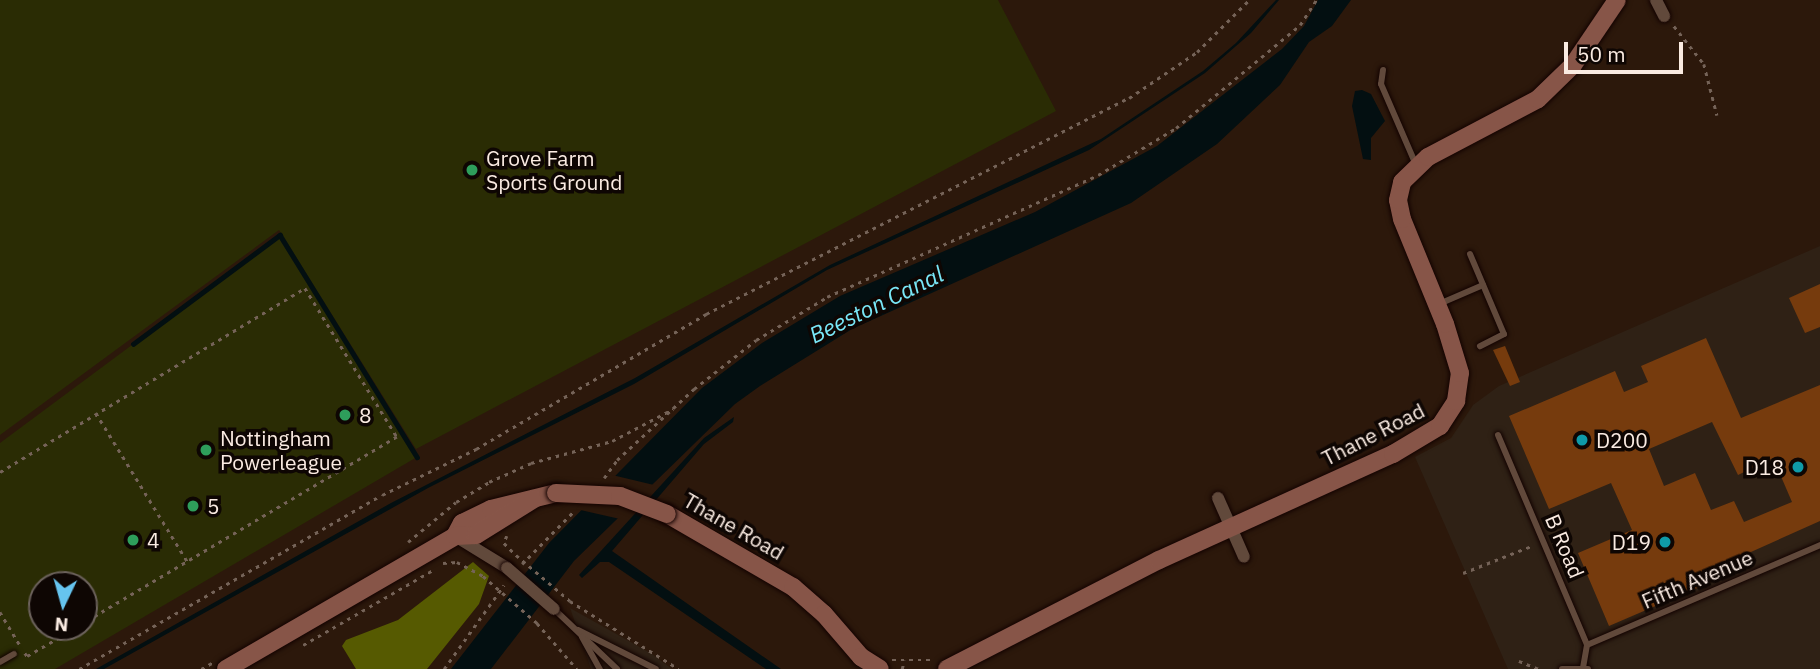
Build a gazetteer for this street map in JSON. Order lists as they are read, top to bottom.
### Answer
{
  "streets": {
    "street": ["Thane Road"],
    "lane": ["B Road", "Fifth Avenue"]
  },
  "crossings": [
    ["B Road", "Fifth Avenue"]
  ],
  "water": ["Beeston Canal"],
  "places": [
    "Grove Farm Sports Ground",
    "8",
    "D200",
    "Nottingham Powerleague",
    "D18",
    "5",
    "4",
    "D19"
  ],
  "scale_bar": "50 m",
  "north": "bottom"
}
